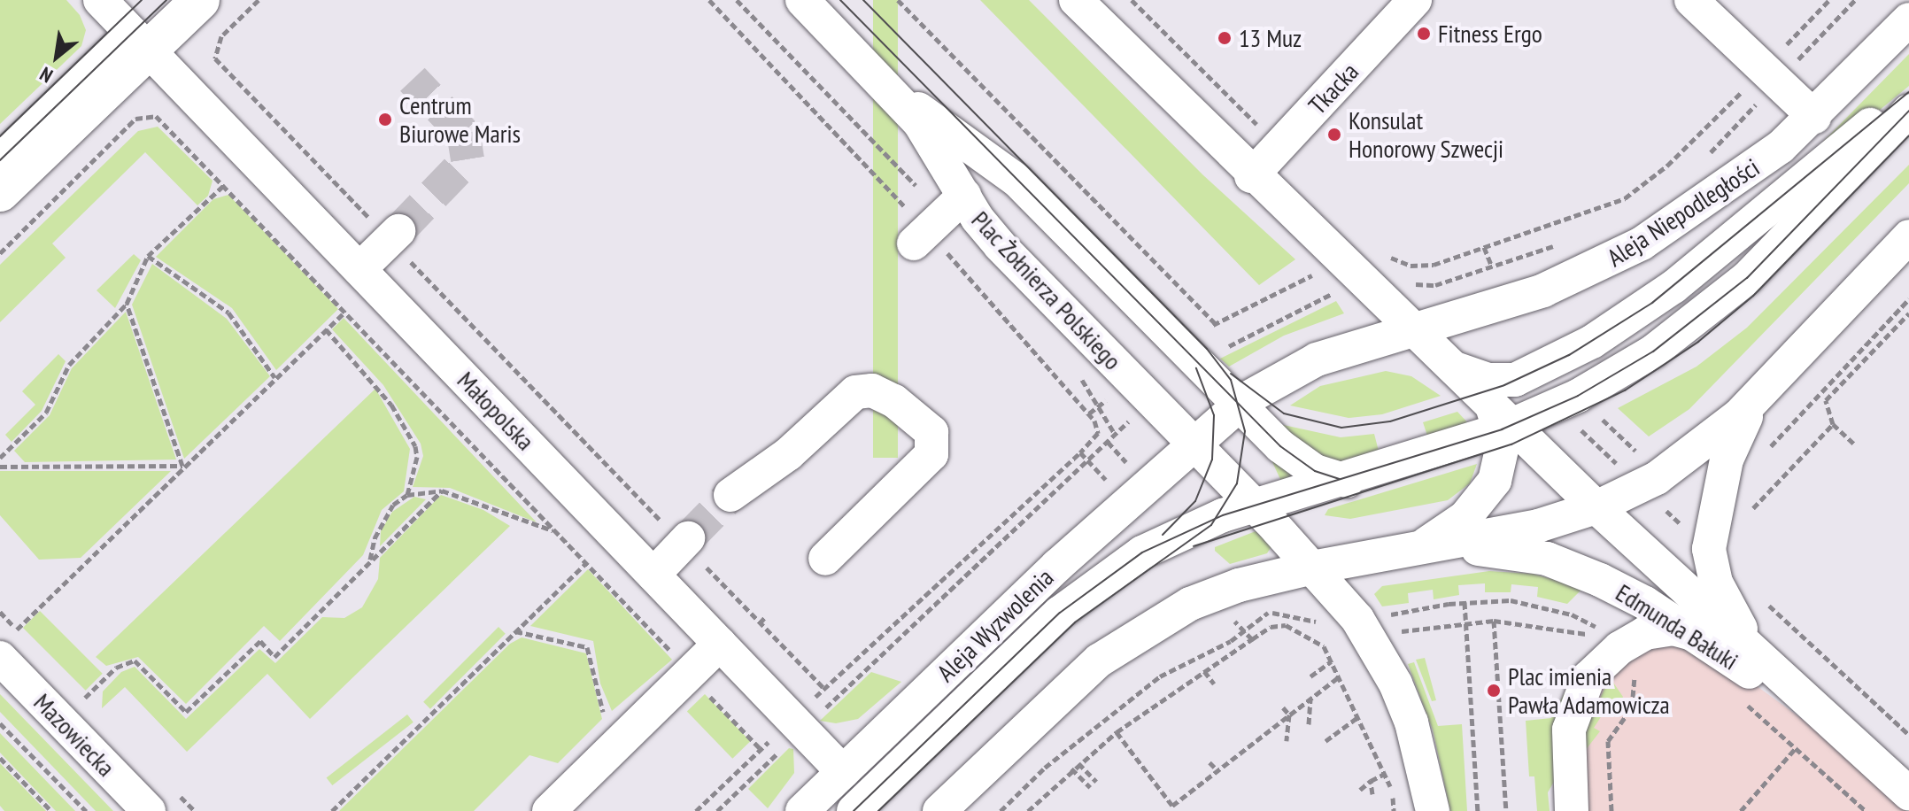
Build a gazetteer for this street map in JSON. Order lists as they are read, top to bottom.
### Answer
{
  "streets": {
    "street": [
      "Tkacka",
      "Aleja Niepodległości",
      "Plac Żołnierza Polskiego",
      "Małopolska",
      "Aleja Wyzwolenia",
      "Edmunda Bałuki",
      "Mazowiecka"
    ]
  },
  "crossings": [
    ["Plac Żołnierza Polskiego", "Aleja Wyzwolenia"],
    ["Małopolska", "Aleja Wyzwolenia"]
  ],
  "places": [
    "Fitness Ergo",
    "13 Muz",
    "Centrum Biurowe Maris",
    "Konsulat Honorowy Szwecji",
    "Plac imienia Pawła Adamowicza"
  ],
  "north": "bottom left"
}
